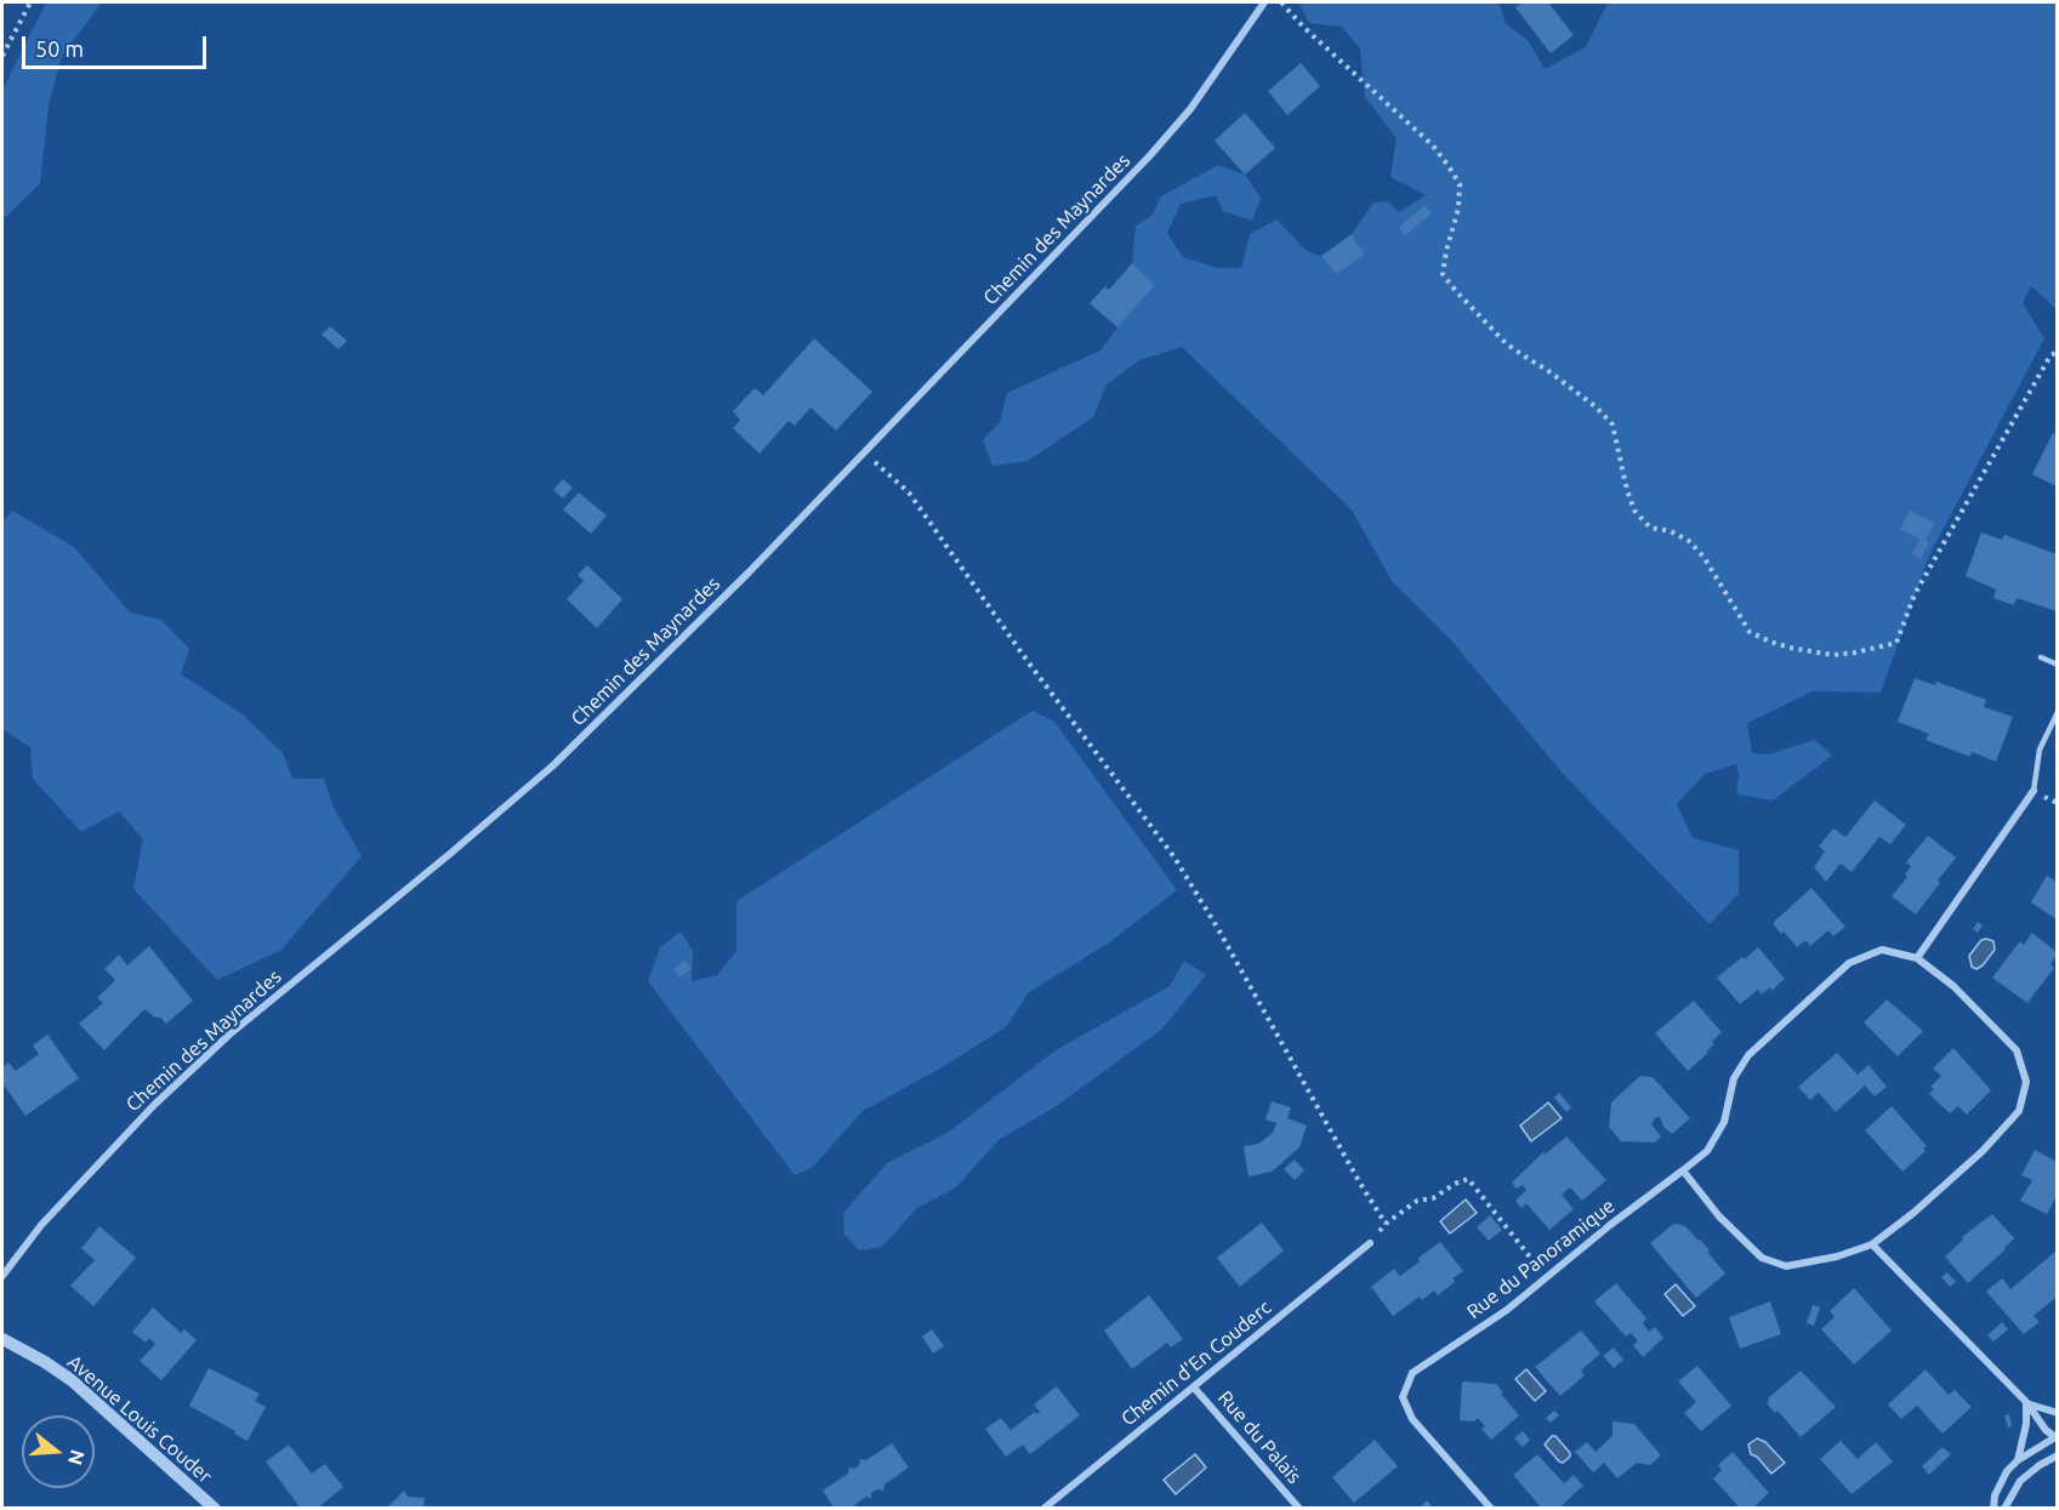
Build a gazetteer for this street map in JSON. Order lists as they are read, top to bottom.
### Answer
{
  "streets": {
    "street": [
      "Chemin des Maynardes",
      "Rue du Panoramique",
      "Chemin d'En Couderc",
      "Avenue Louis Couder",
      "Rue du Palaïs"
    ]
  },
  "crossings": [
    ["Chemin d'En Couderc", "Rue du Palaïs"]
  ],
  "scale_bar": "50 m",
  "north": "right"
}
